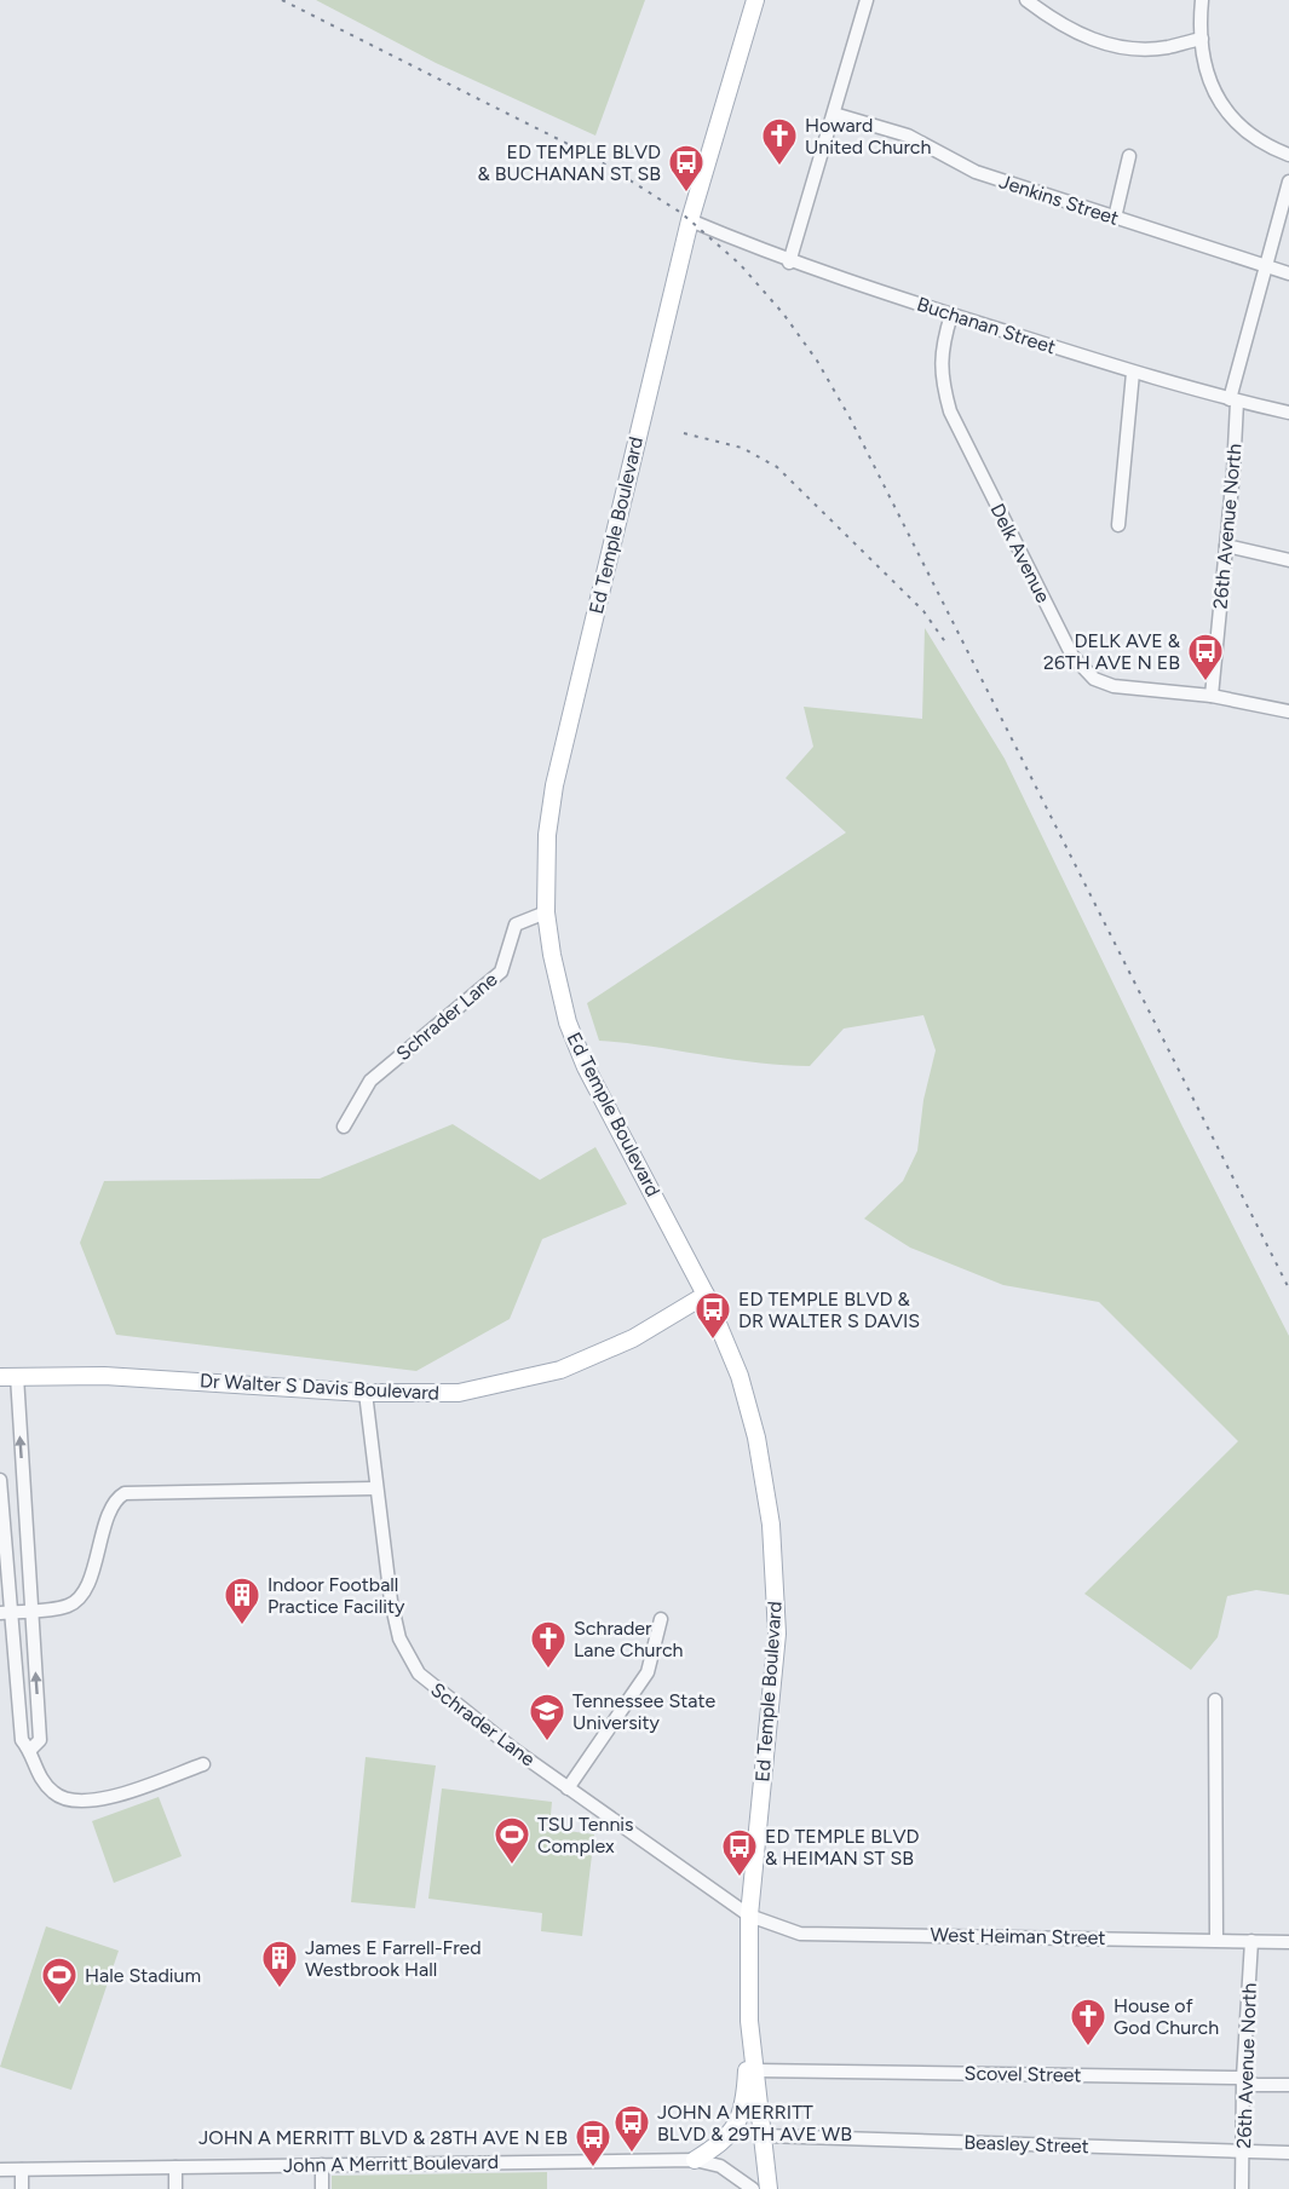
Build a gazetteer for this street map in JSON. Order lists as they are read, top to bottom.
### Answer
{
  "streets": {
    "main road": ["Ed Temple Boulevard", "Dr Walter S Davis Boulevard"],
    "street": [
      "Jenkins Street",
      "Buchanan Street",
      "26th Avenue North",
      "Delk Avenue",
      "Schrader Lane",
      "West Heiman Street",
      "Scovel Street",
      "Beasley Street",
      "John A Merritt Boulevard"
    ]
  },
  "crossings": [
    ["Jenkins Street", "26th Avenue North"],
    ["Buchanan Street", "Ed Temple Boulevard"],
    ["Buchanan Street", "26th Avenue North"],
    ["Buchanan Street", "Delk Avenue"],
    ["Ed Temple Boulevard", "Schrader Lane"],
    ["Ed Temple Boulevard", "Dr Walter S Davis Boulevard"],
    ["Ed Temple Boulevard", "West Heiman Street"],
    ["Ed Temple Boulevard", "Scovel Street"],
    ["Ed Temple Boulevard", "Beasley Street"],
    ["26th Avenue North", "Delk Avenue"],
    ["26th Avenue North", "West Heiman Street"],
    ["26th Avenue North", "Scovel Street"],
    ["26th Avenue North", "Beasley Street"],
    ["Schrader Lane", "Dr Walter S Davis Boulevard"],
    ["Schrader Lane", "West Heiman Street"]
  ],
  "places": {
    "church": ["Howard United Church", "Schrader Lane Church", "House of God Church"],
    "bus stop": [
      "ED TEMPLE BLVD & BUCHANAN ST SB",
      "DELK AVE & 26TH AVE N EB",
      "ED TEMPLE BLVD & DR WALTER S DAVIS",
      "ED TEMPLE BLVD & HEIMAN ST SB",
      "JOHN A MERRITT BLVD & 29TH AVE WB",
      "JOHN A MERRITT BLVD & 28TH AVE N EB"
    ],
    "building": ["Indoor Football Practice Facility", "James E Farrell-Fred Westbrook Hall"],
    "school or university": ["Tennessee State University"],
    "sports": ["TSU Tennis Complex", "Hale Stadium"]
  }
}
